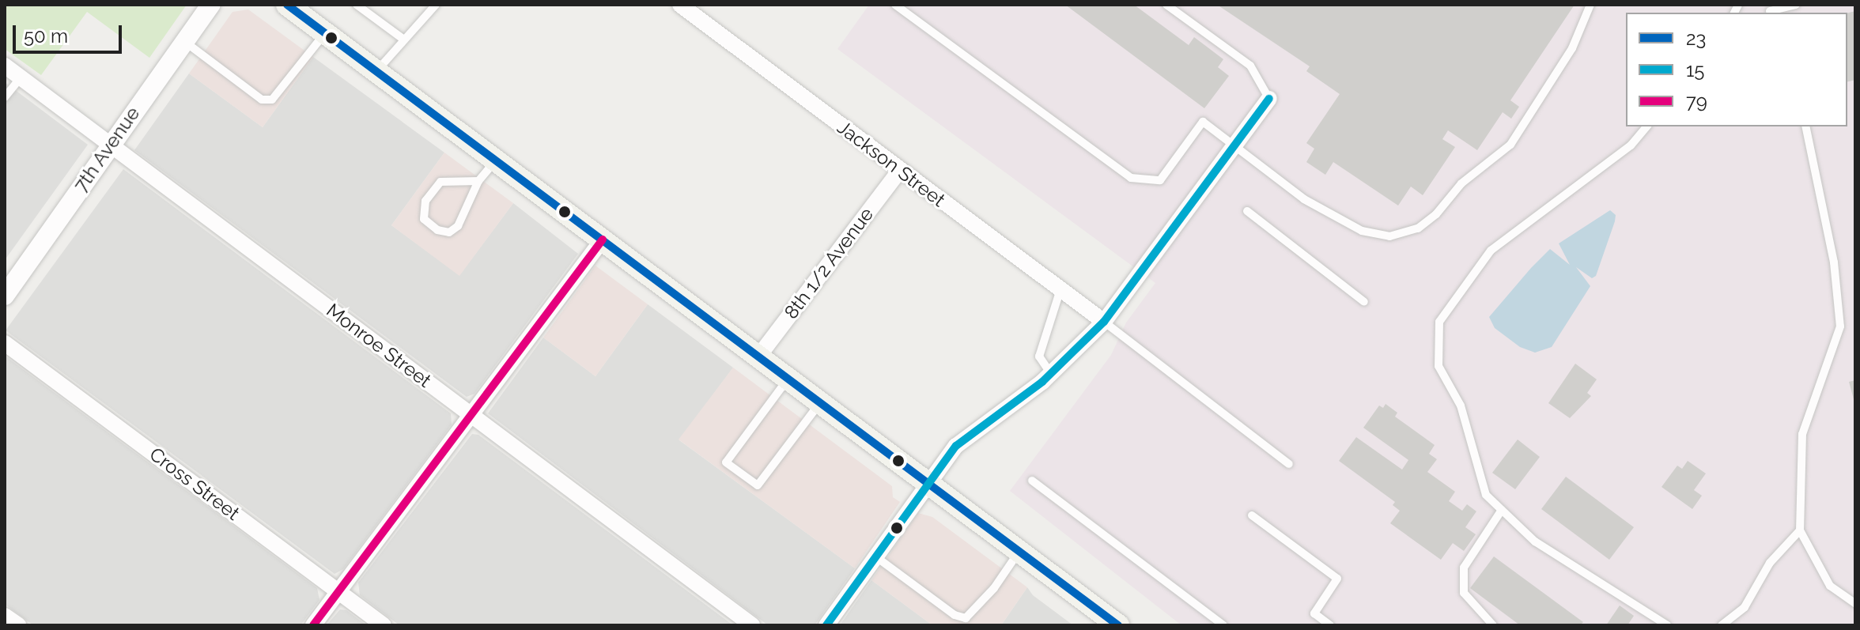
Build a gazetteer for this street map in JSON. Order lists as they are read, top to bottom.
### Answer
{
  "streets": {
    "street": [
      "7th Avenue",
      "Jackson Street",
      "8th 1/2 Avenue",
      "Monroe Street",
      "Cross Street"
    ]
  },
  "crossings": [
    ["7th Avenue", "Monroe Street"],
    ["Jackson Street", "8th 1/2 Avenue"]
  ],
  "lines": ["transit line 23", "transit line 15", "transit line 79"],
  "legend": ["23", "15", "79"],
  "scale_bar": "50 m"
}
